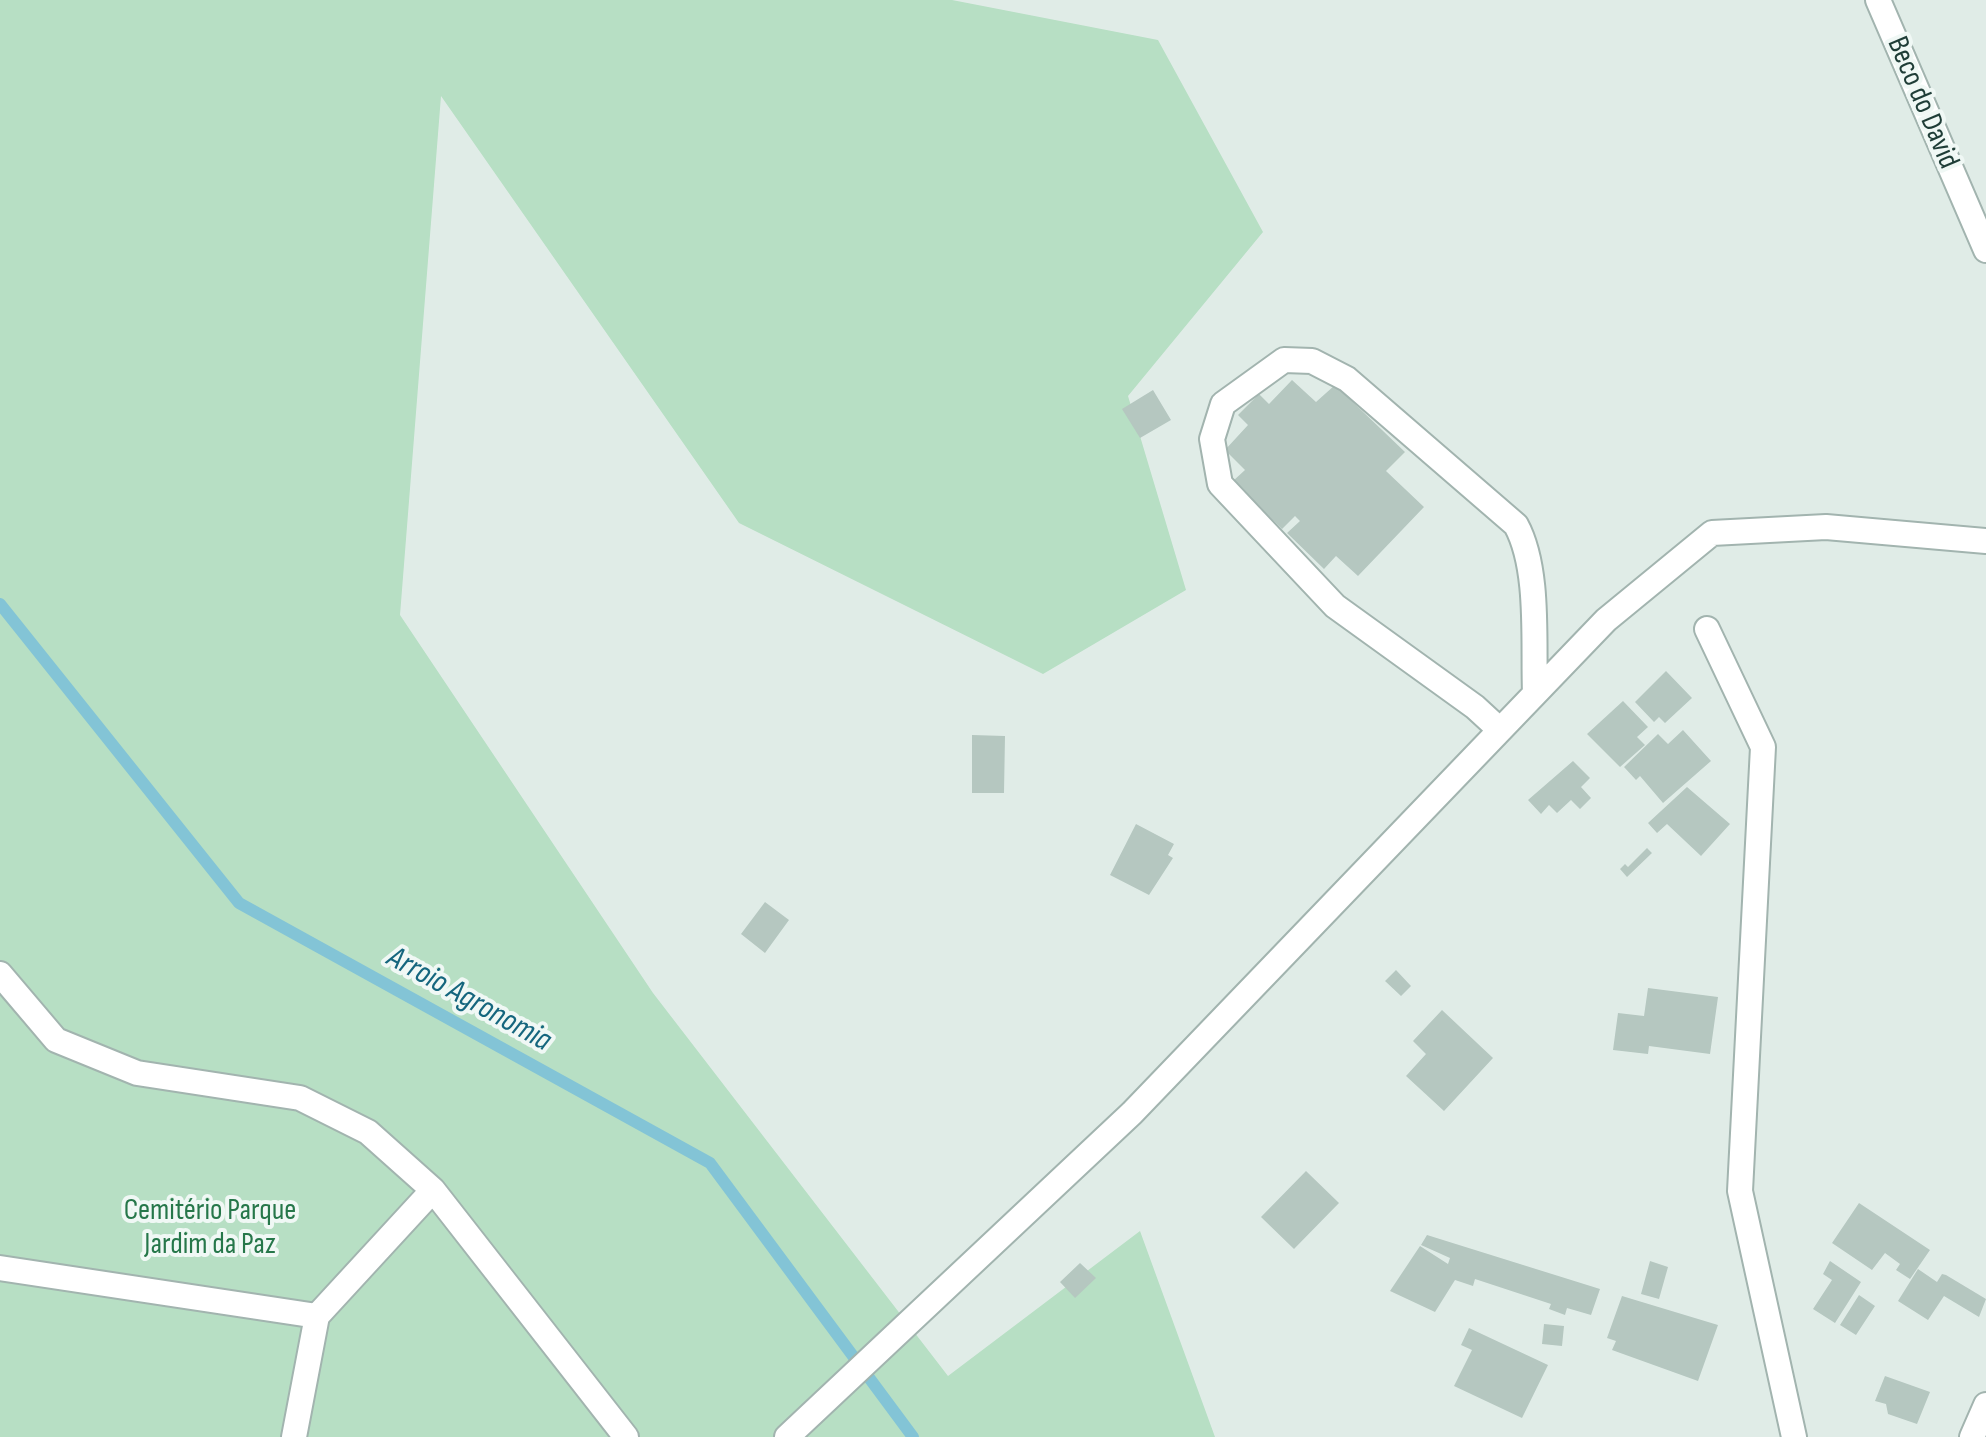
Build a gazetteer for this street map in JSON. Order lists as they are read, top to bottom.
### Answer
{
  "streets": {
    "street": ["Beco do David"]
  },
  "water": ["Arroio Agronomia"],
  "parks": ["Cemitério Parque Jardim da Paz"]
}
